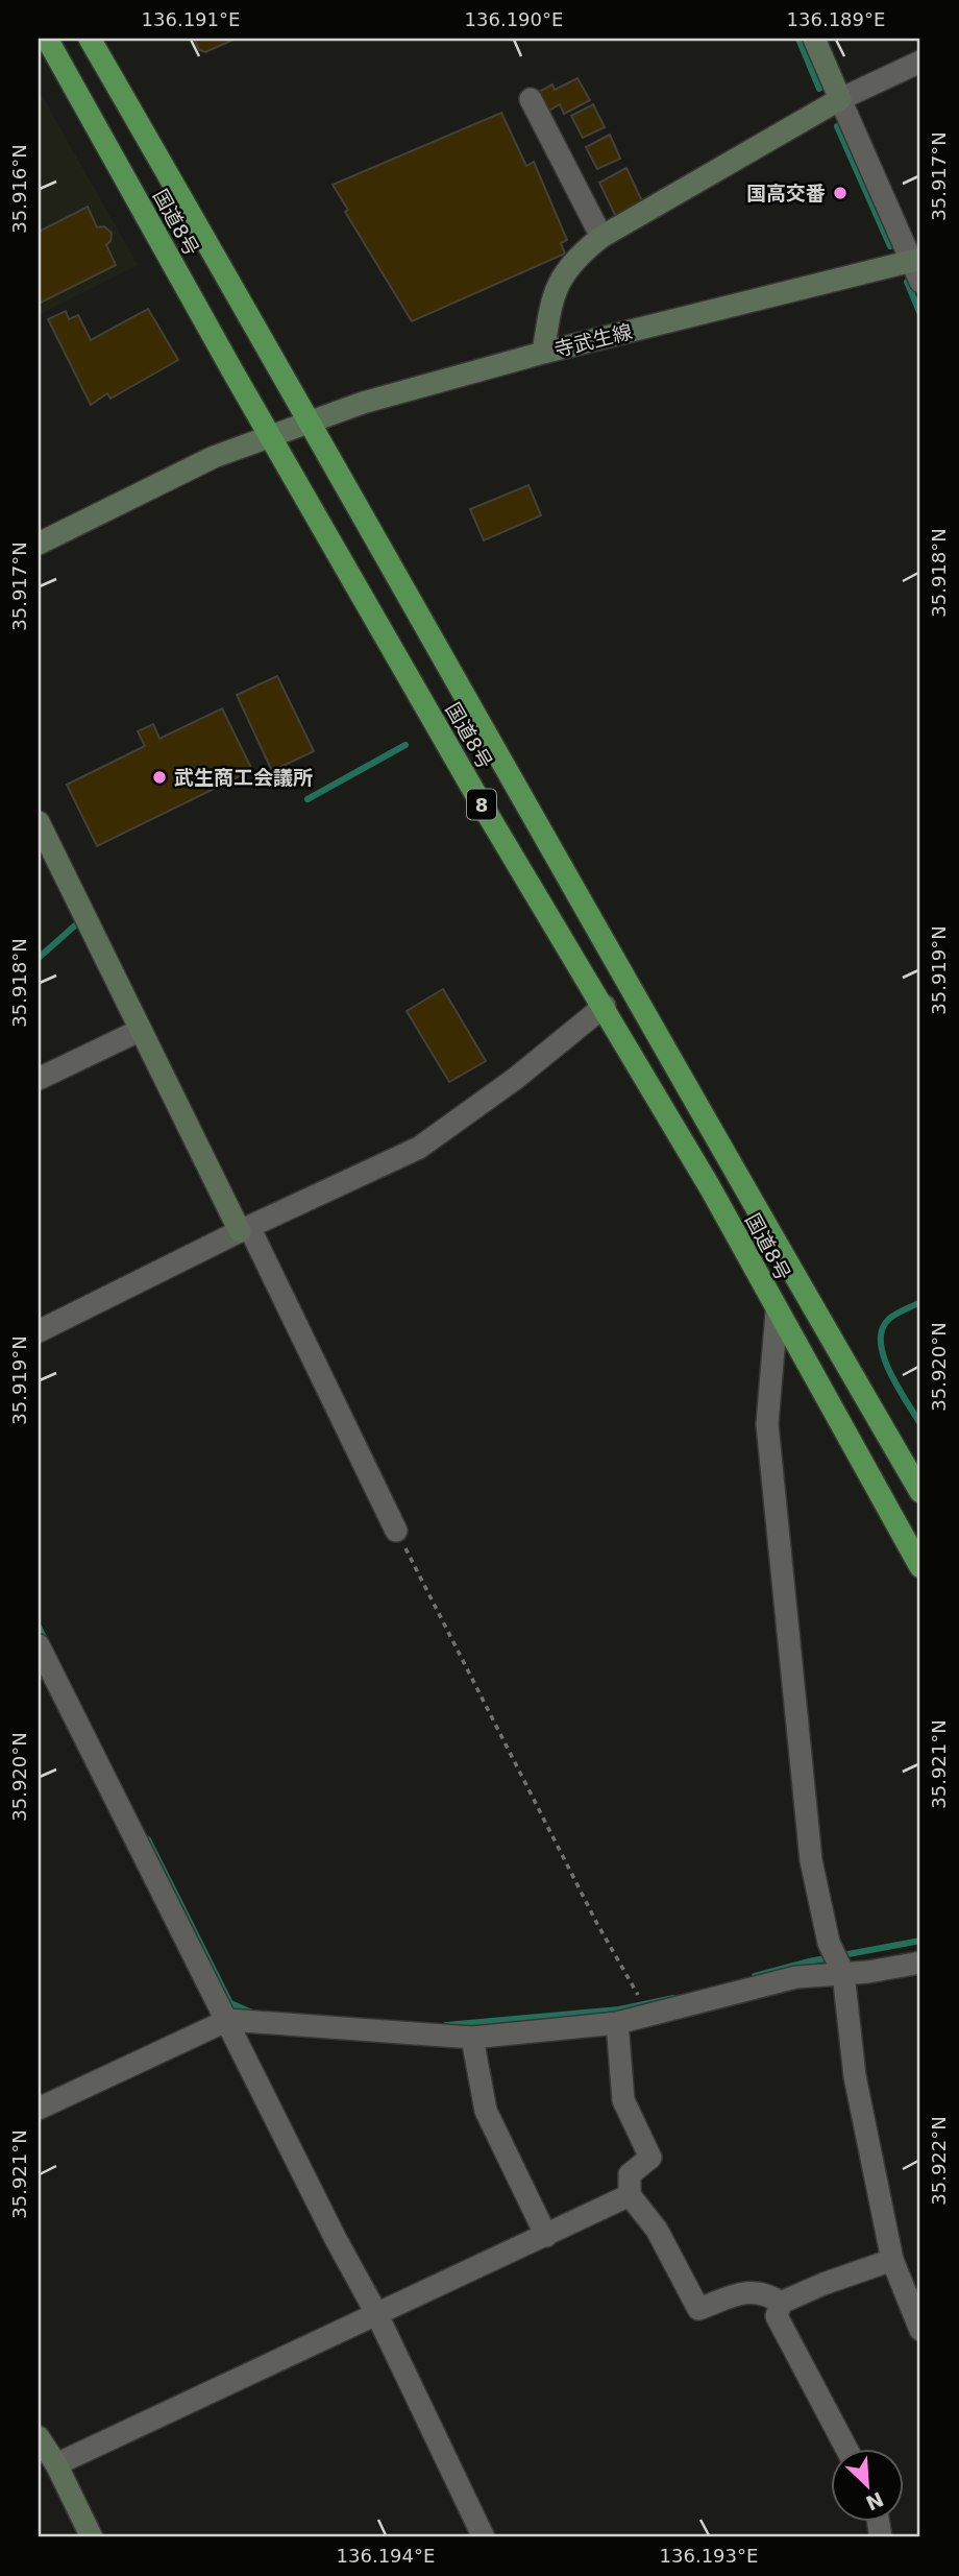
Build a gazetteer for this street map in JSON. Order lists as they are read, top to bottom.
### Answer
{
  "streets": {
    "highway": ["国道8号", "8"],
    "street": ["寺武生線"]
  },
  "crossings": [
    ["国道8号", "寺武生線"]
  ],
  "places": ["国高交番", "武生商工会議所"],
  "north": "bottom right",
  "coordinates": [
    "136.191°E",
    "136.190°E",
    "136.189°E",
    "35.917°N",
    "35.916°N",
    "35.918°N",
    "35.919°N",
    "35.920°N",
    "35.921°N",
    "35.922°N",
    "136.194°E",
    "136.193°E"
  ]
}
